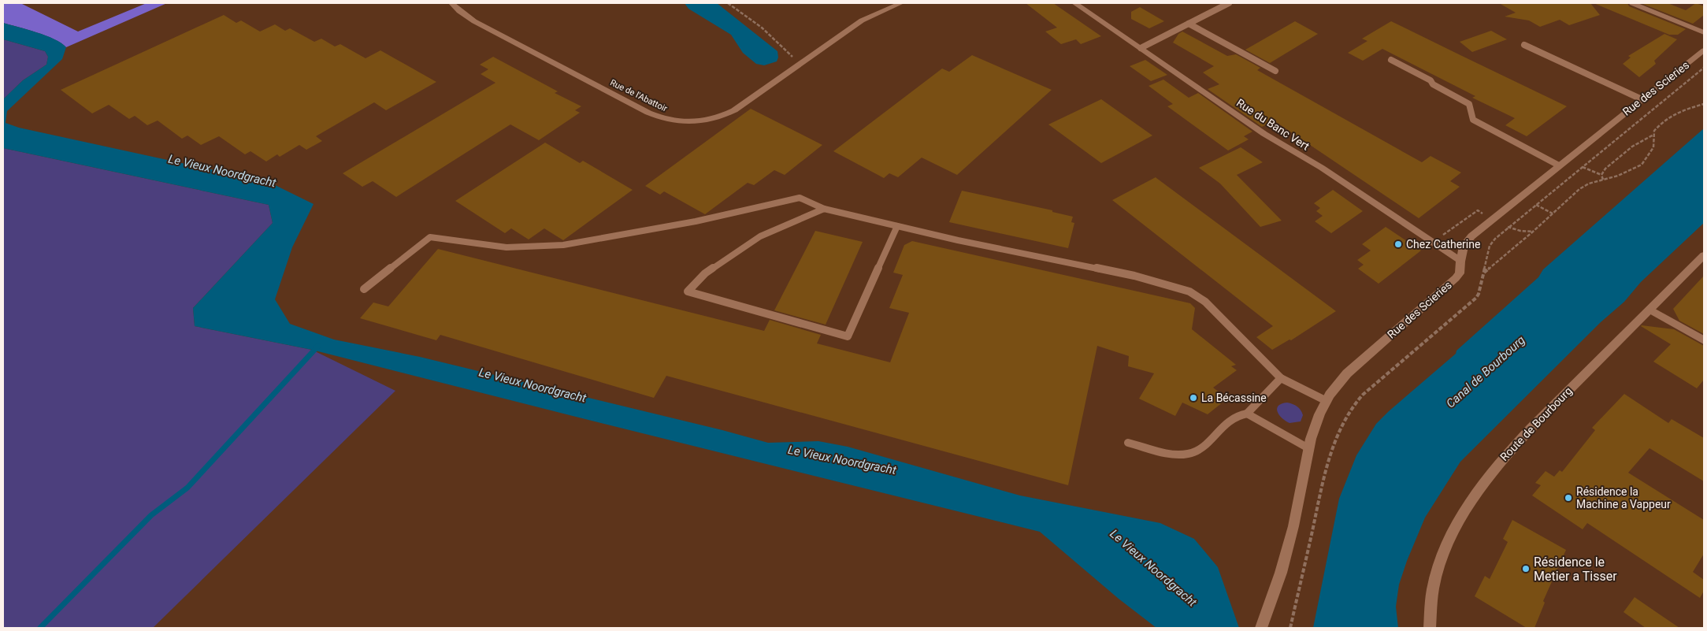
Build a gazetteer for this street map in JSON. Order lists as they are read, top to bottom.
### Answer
{
  "streets": {
    "street": [
      "Rue des Scieries",
      "Rue de l'Abattoir",
      "Rue du Banc Vert",
      "Route de Bourbourg"
    ]
  },
  "crossings": [
    ["Rue des Scieries", "Rue du Banc Vert"]
  ],
  "water": ["Le Vieux Noordgracht", "Canal de Bourbourg"],
  "places": [
    "Chez Catherine",
    "La Bécassine",
    "Résidence la Machine a Vappeur",
    "Résidence le Metier a Tisser"
  ]
}
